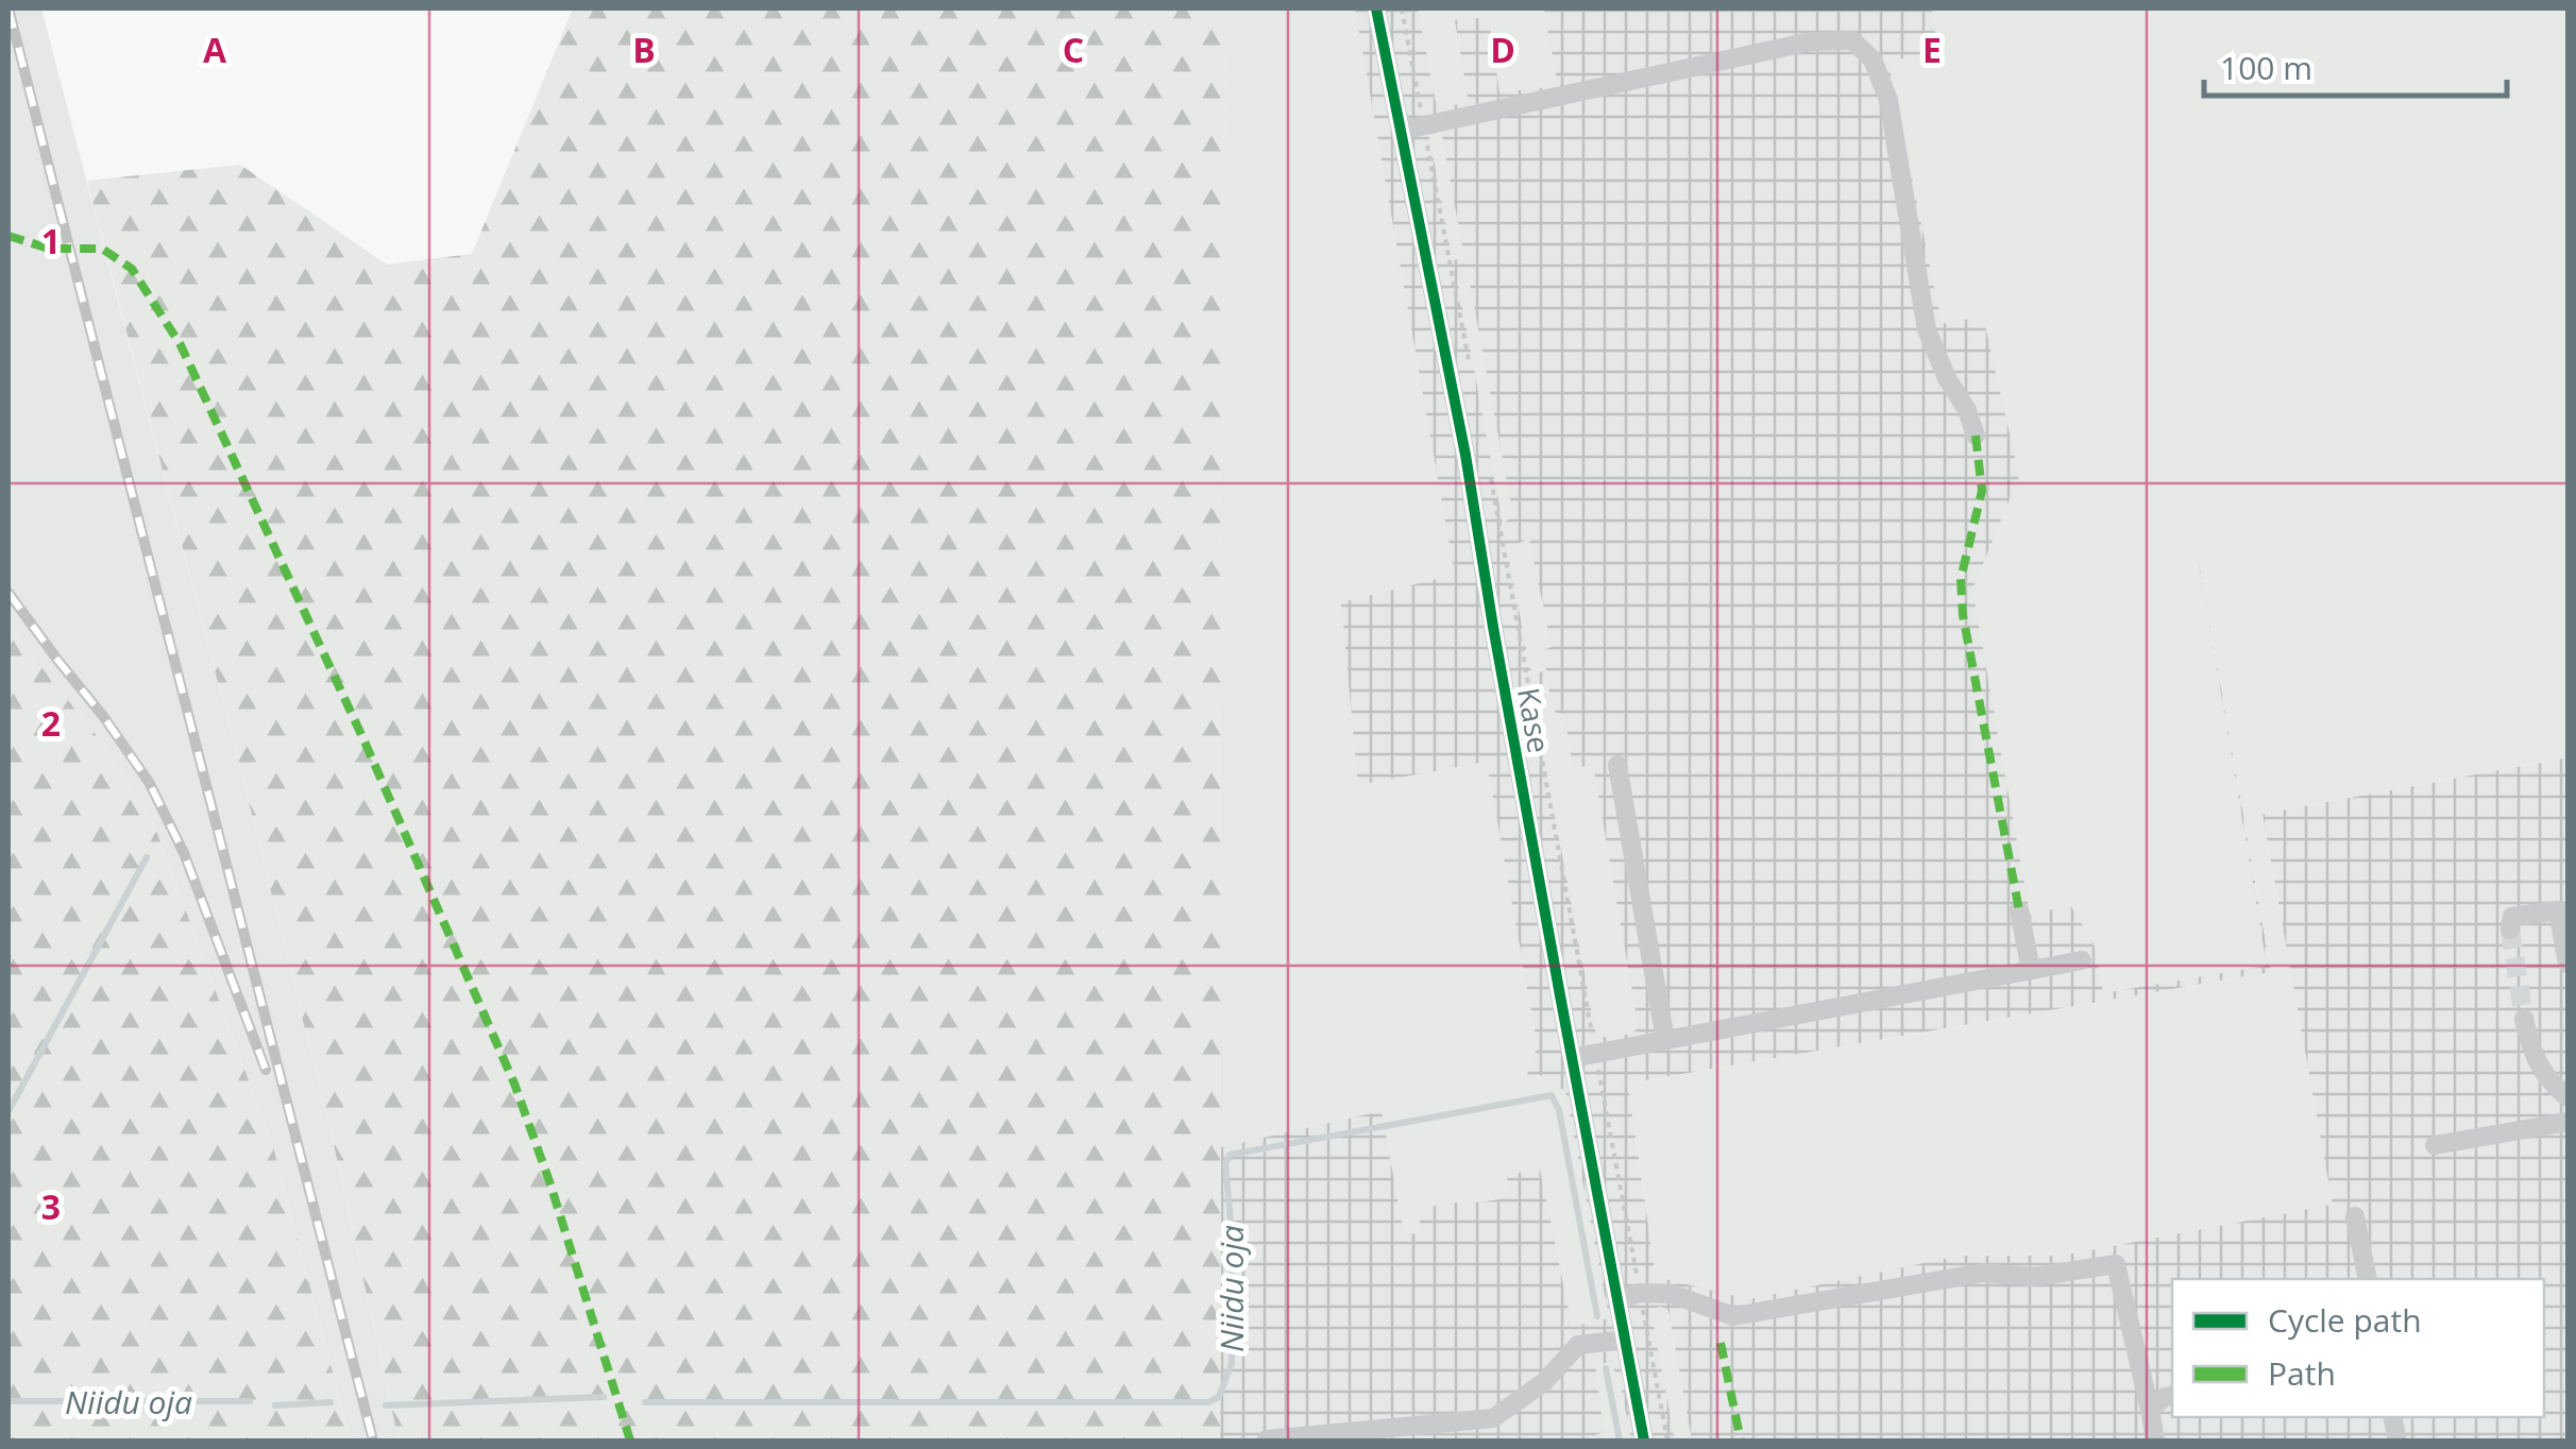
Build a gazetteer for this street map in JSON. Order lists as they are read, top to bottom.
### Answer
{
  "streets": {
    "street": ["Kase"]
  },
  "water": ["Niidu oja"],
  "legend": ["Cycle path", "Path"],
  "scale_bar": "100 m",
  "grid": {
    "columns": [
      "A",
      "B",
      "C",
      "D",
      "E"
    ],
    "rows": ["1", "2", "3"]
  }
}
